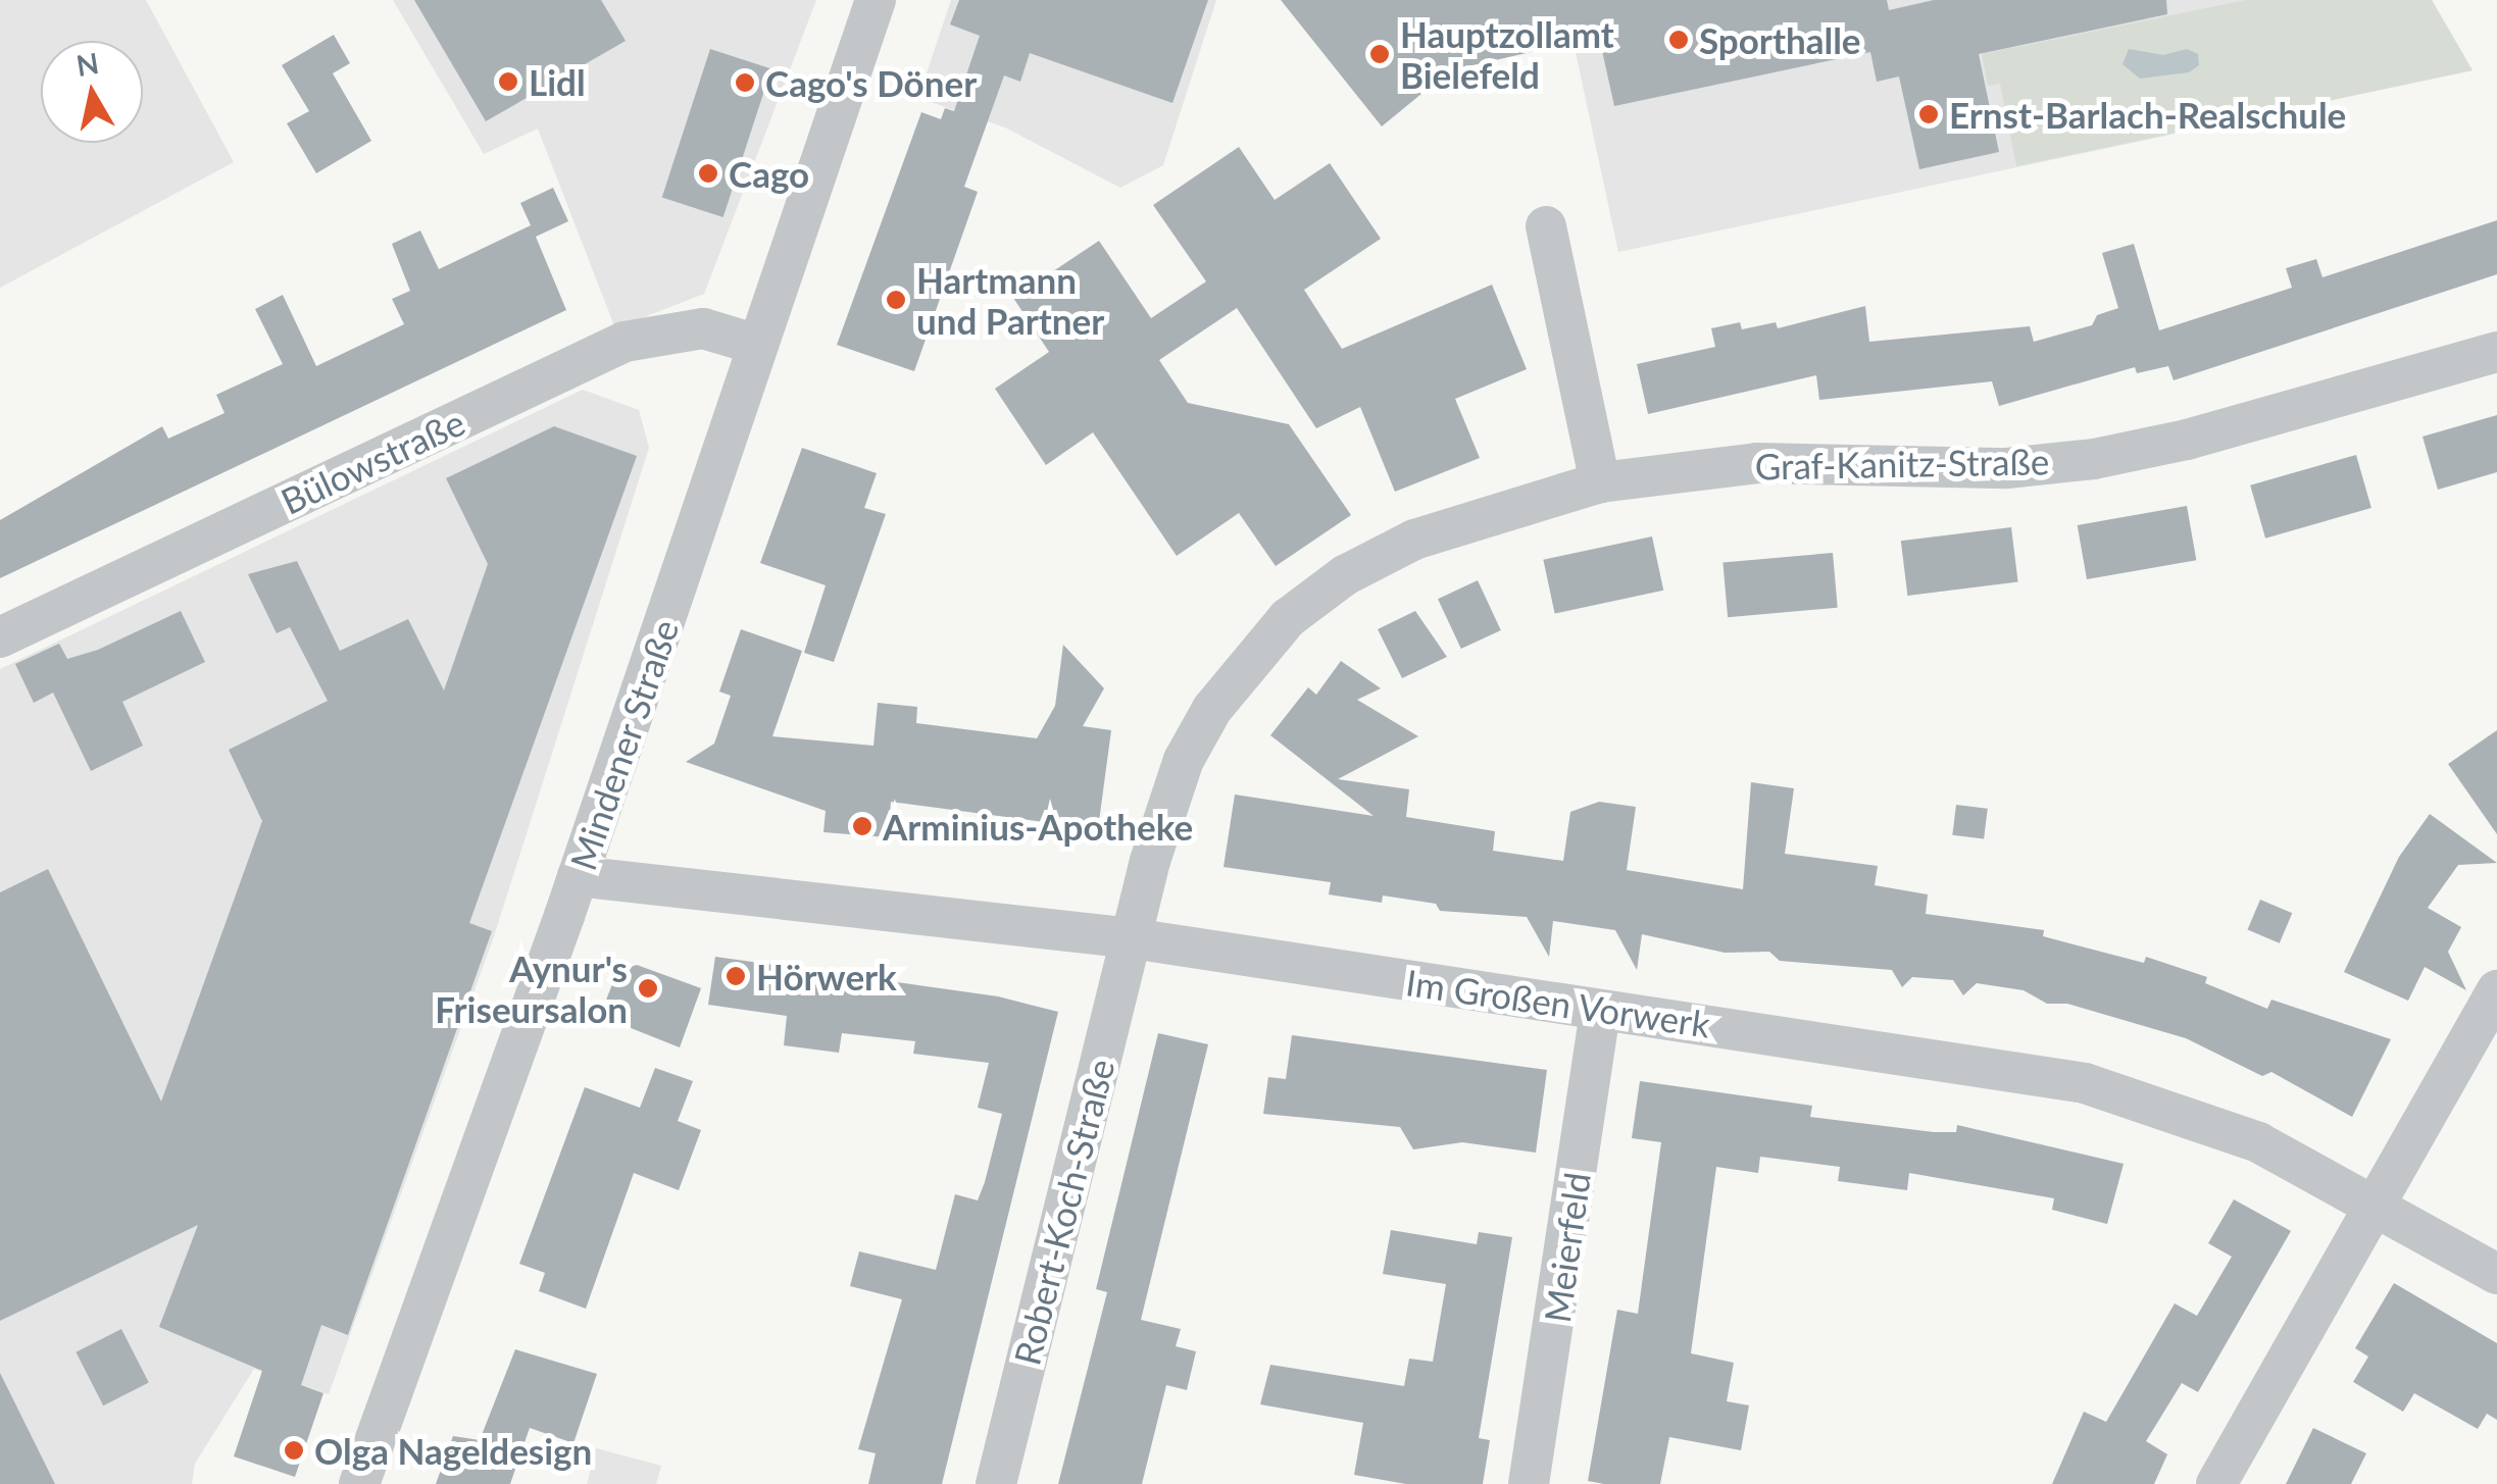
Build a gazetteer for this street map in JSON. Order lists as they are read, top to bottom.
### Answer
{
  "streets": {
    "street": [
      "Bülowstraße",
      "Graf-Kanitz-Straße",
      "Mindener Straße",
      "Im Großen Vorwerk",
      "Robert-Koch-Straße",
      "Meierfeld"
    ]
  },
  "crossings": [
    ["Bülowstraße", "Mindener Straße"],
    ["Graf-Kanitz-Straße", "Im Großen Vorwerk"],
    ["Graf-Kanitz-Straße", "Robert-Koch-Straße"],
    ["Mindener Straße", "Im Großen Vorwerk"],
    ["Im Großen Vorwerk", "Robert-Koch-Straße"],
    ["Im Großen Vorwerk", "Meierfeld"]
  ],
  "places": [
    "Sporthalle",
    "Hauptzollamt Bielefeld",
    "Lidl",
    "Cago's Döner",
    "Ernst-Barlach-Realschule",
    "Cago",
    "Hartmann und Partner",
    "Arminius-Apotheke",
    "Hörwerk",
    "Aynur's Friseursalon",
    "Olga Nageldesign"
  ],
  "north": "top"
}
